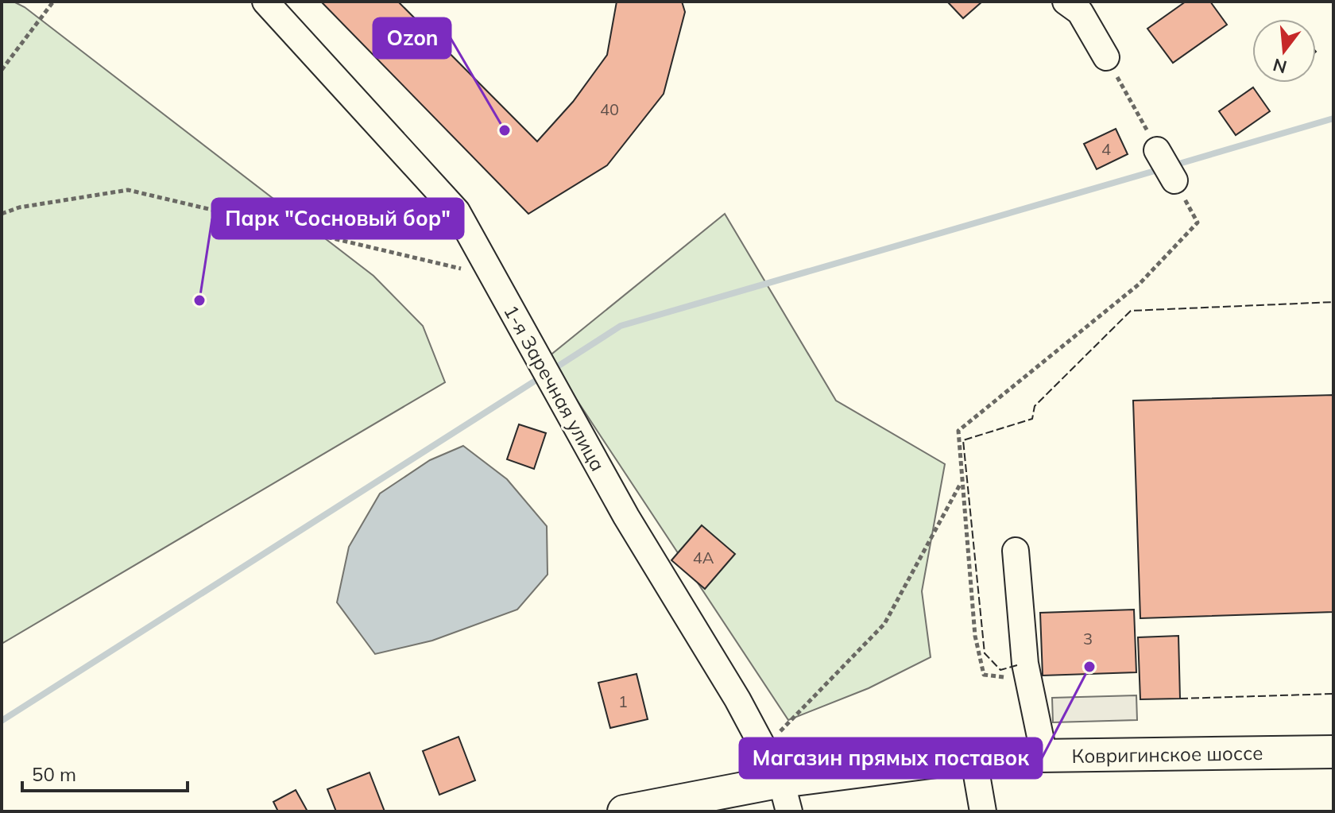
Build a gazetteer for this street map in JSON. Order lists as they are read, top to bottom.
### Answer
{
  "streets": {
    "main road": ["Ковригинское шоссе"],
    "street": ["1-я Заречная улица"]
  },
  "crossings": [
    ["1-я Заречная улица", "Ковригинское шоссе"]
  ],
  "places": ["Ozon", "Парк \"Сосновый бор\"", "Магазин прямых поставок"],
  "house_numbers": [
    "40",
    "4",
    "4А",
    "3",
    "1"
  ],
  "scale_bar": "50 m",
  "north": "bottom"
}
